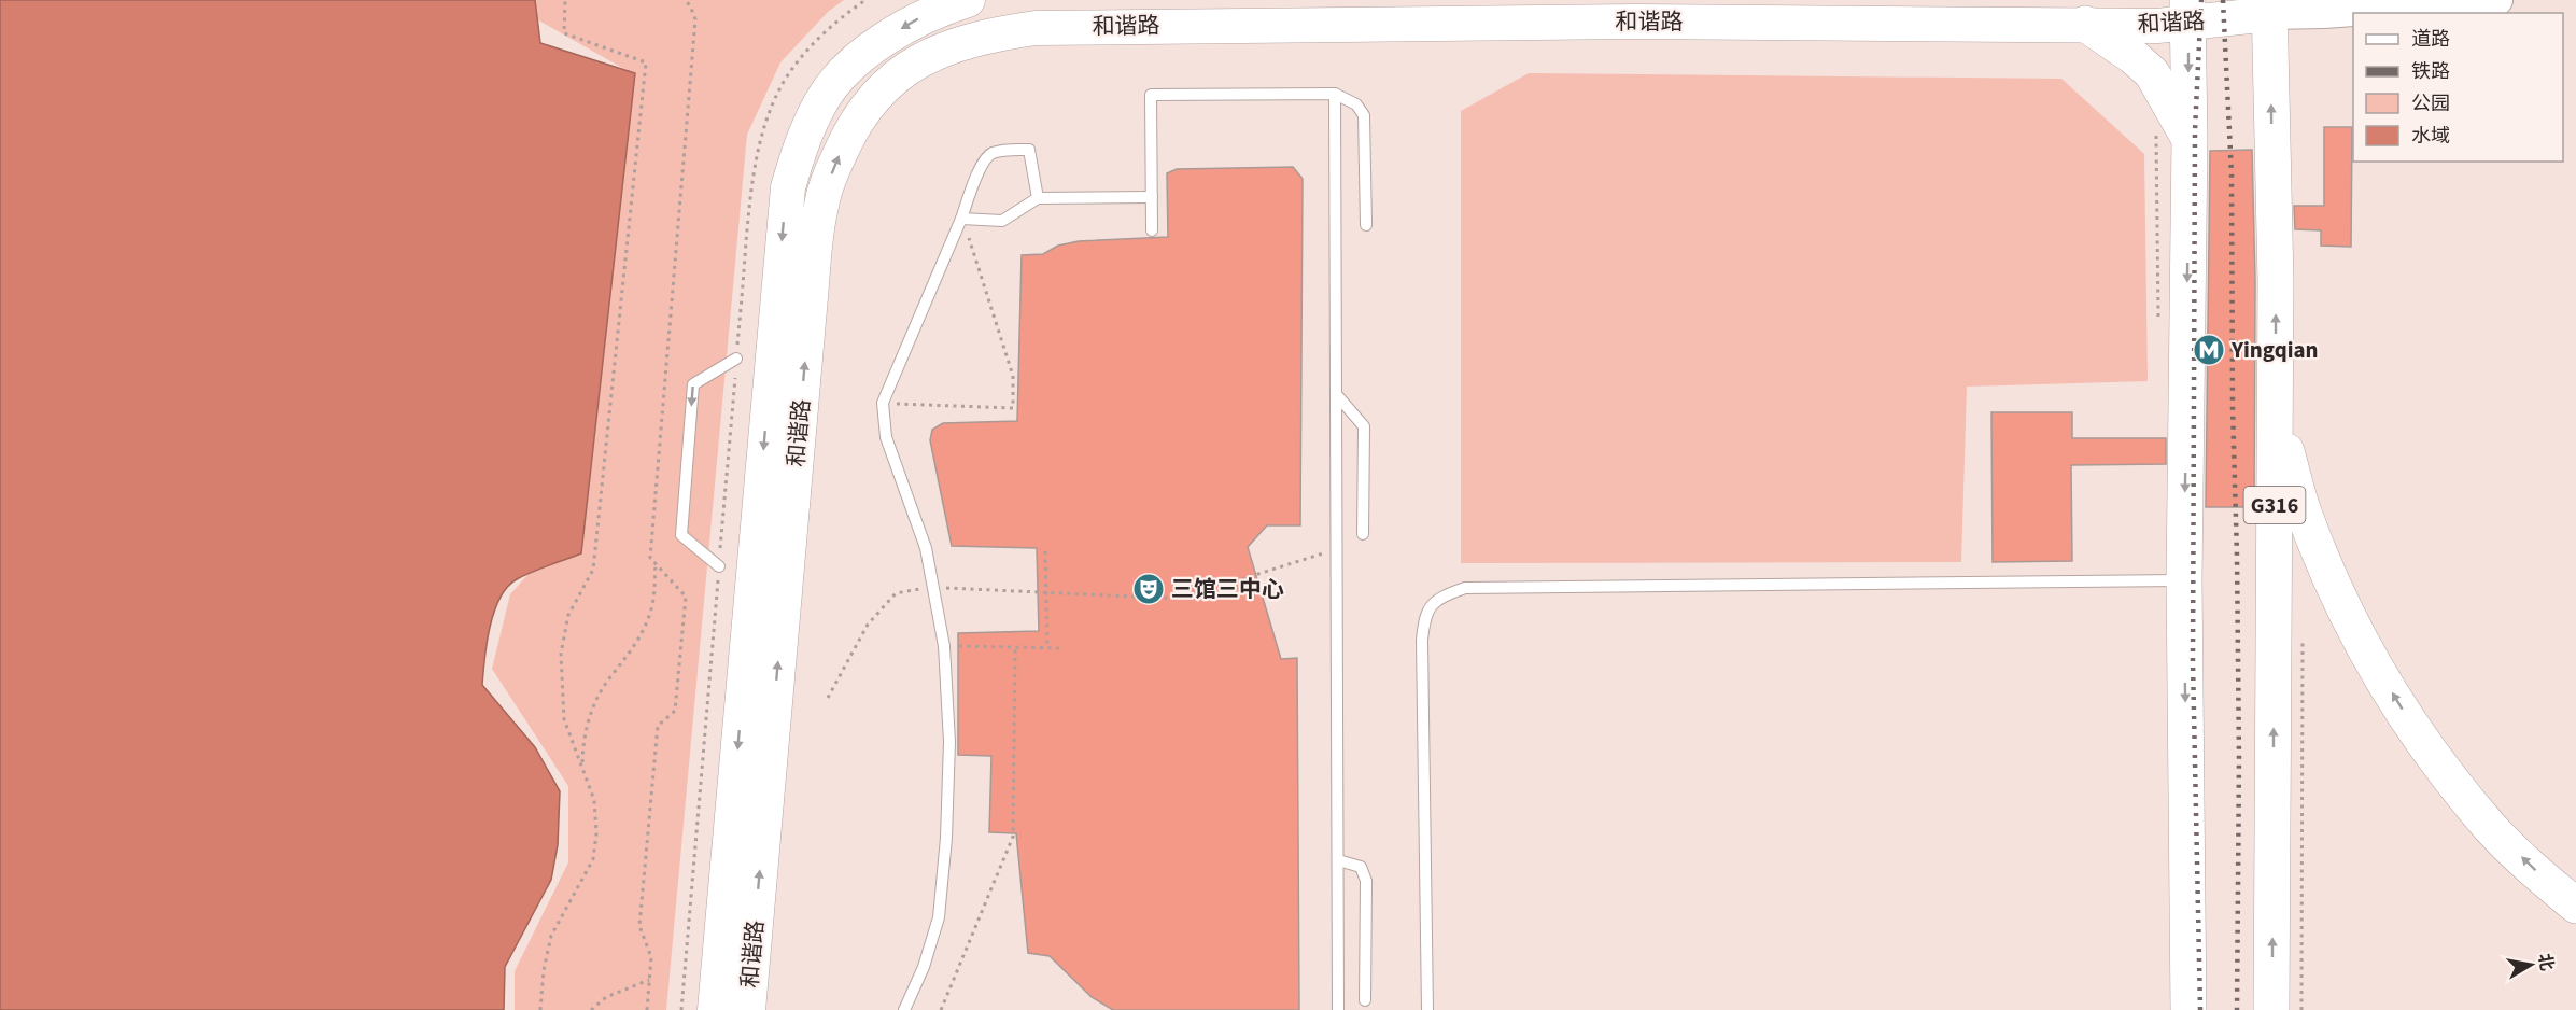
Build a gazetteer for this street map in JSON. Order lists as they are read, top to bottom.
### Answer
{
  "streets": {
    "highway": ["G316"],
    "main road": ["和谐路"]
  },
  "crossings": [
    ["和谐路", "G316"]
  ],
  "places": {
    "metro station": ["Yingqian"],
    "theatre": ["三馆三中心"]
  },
  "legend": [
    "道路",
    "铁路",
    "公园",
    "水域"
  ],
  "north": "right"
}
